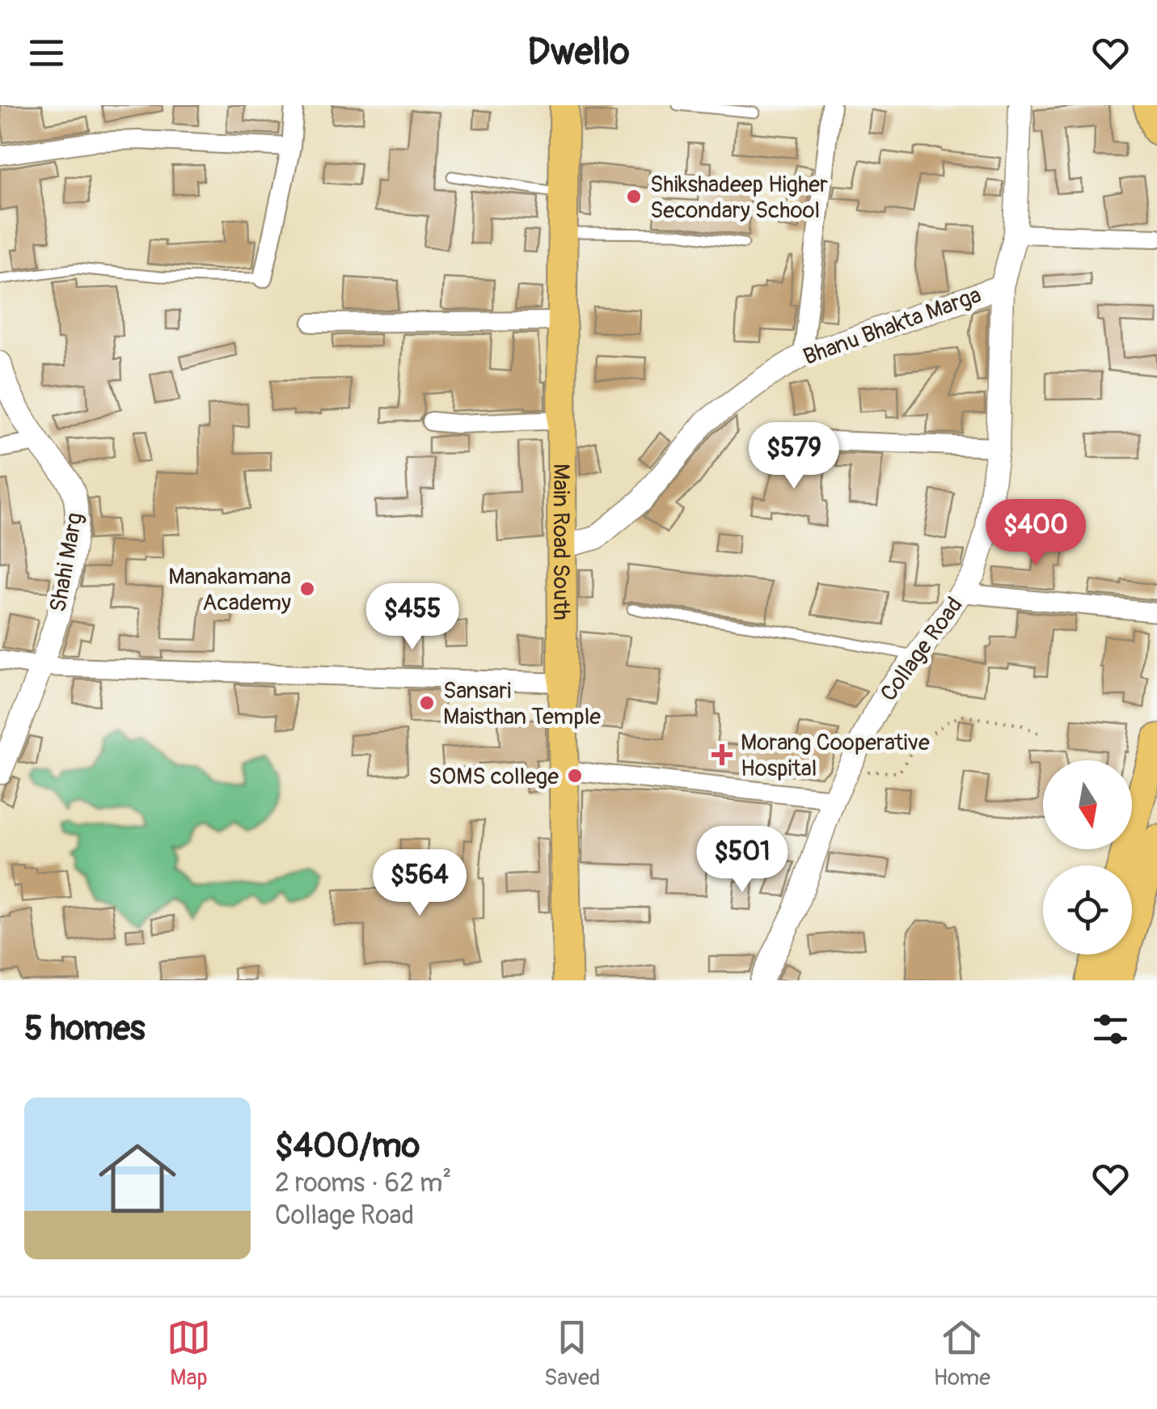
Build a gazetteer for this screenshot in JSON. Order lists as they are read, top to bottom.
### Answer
{
  "streets": {
    "main road": ["Main Road South"],
    "street": ["Bhanu Bhakta Marga", "Shahi Marg", "Collage Road"]
  },
  "crossings": [
    ["Bhanu Bhakta Marga", "Main Road South"],
    ["Bhanu Bhakta Marga", "Collage Road"]
  ],
  "places": {
    "other": [
      "Shikshadeep Higher Secondary School",
      "Manakamana Academy",
      "Sansari Maisthan Temple",
      "SOMS college"
    ],
    "health": ["Morang Cooperative Hospital"]
  },
  "north": "bottom",
  "page": {
    "header": "Dwello",
    "price": [
      "$579",
      "$400",
      "$455",
      "$501",
      "$564"
    ],
    "heading": "5 homes",
    "list": [
      {
        "name": "$400/mo",
        "note": "2 rooms · 62 m² · Collage Road"
      }
    ],
    "tabs": ["Map", "Saved", "Home"]
  }
}
